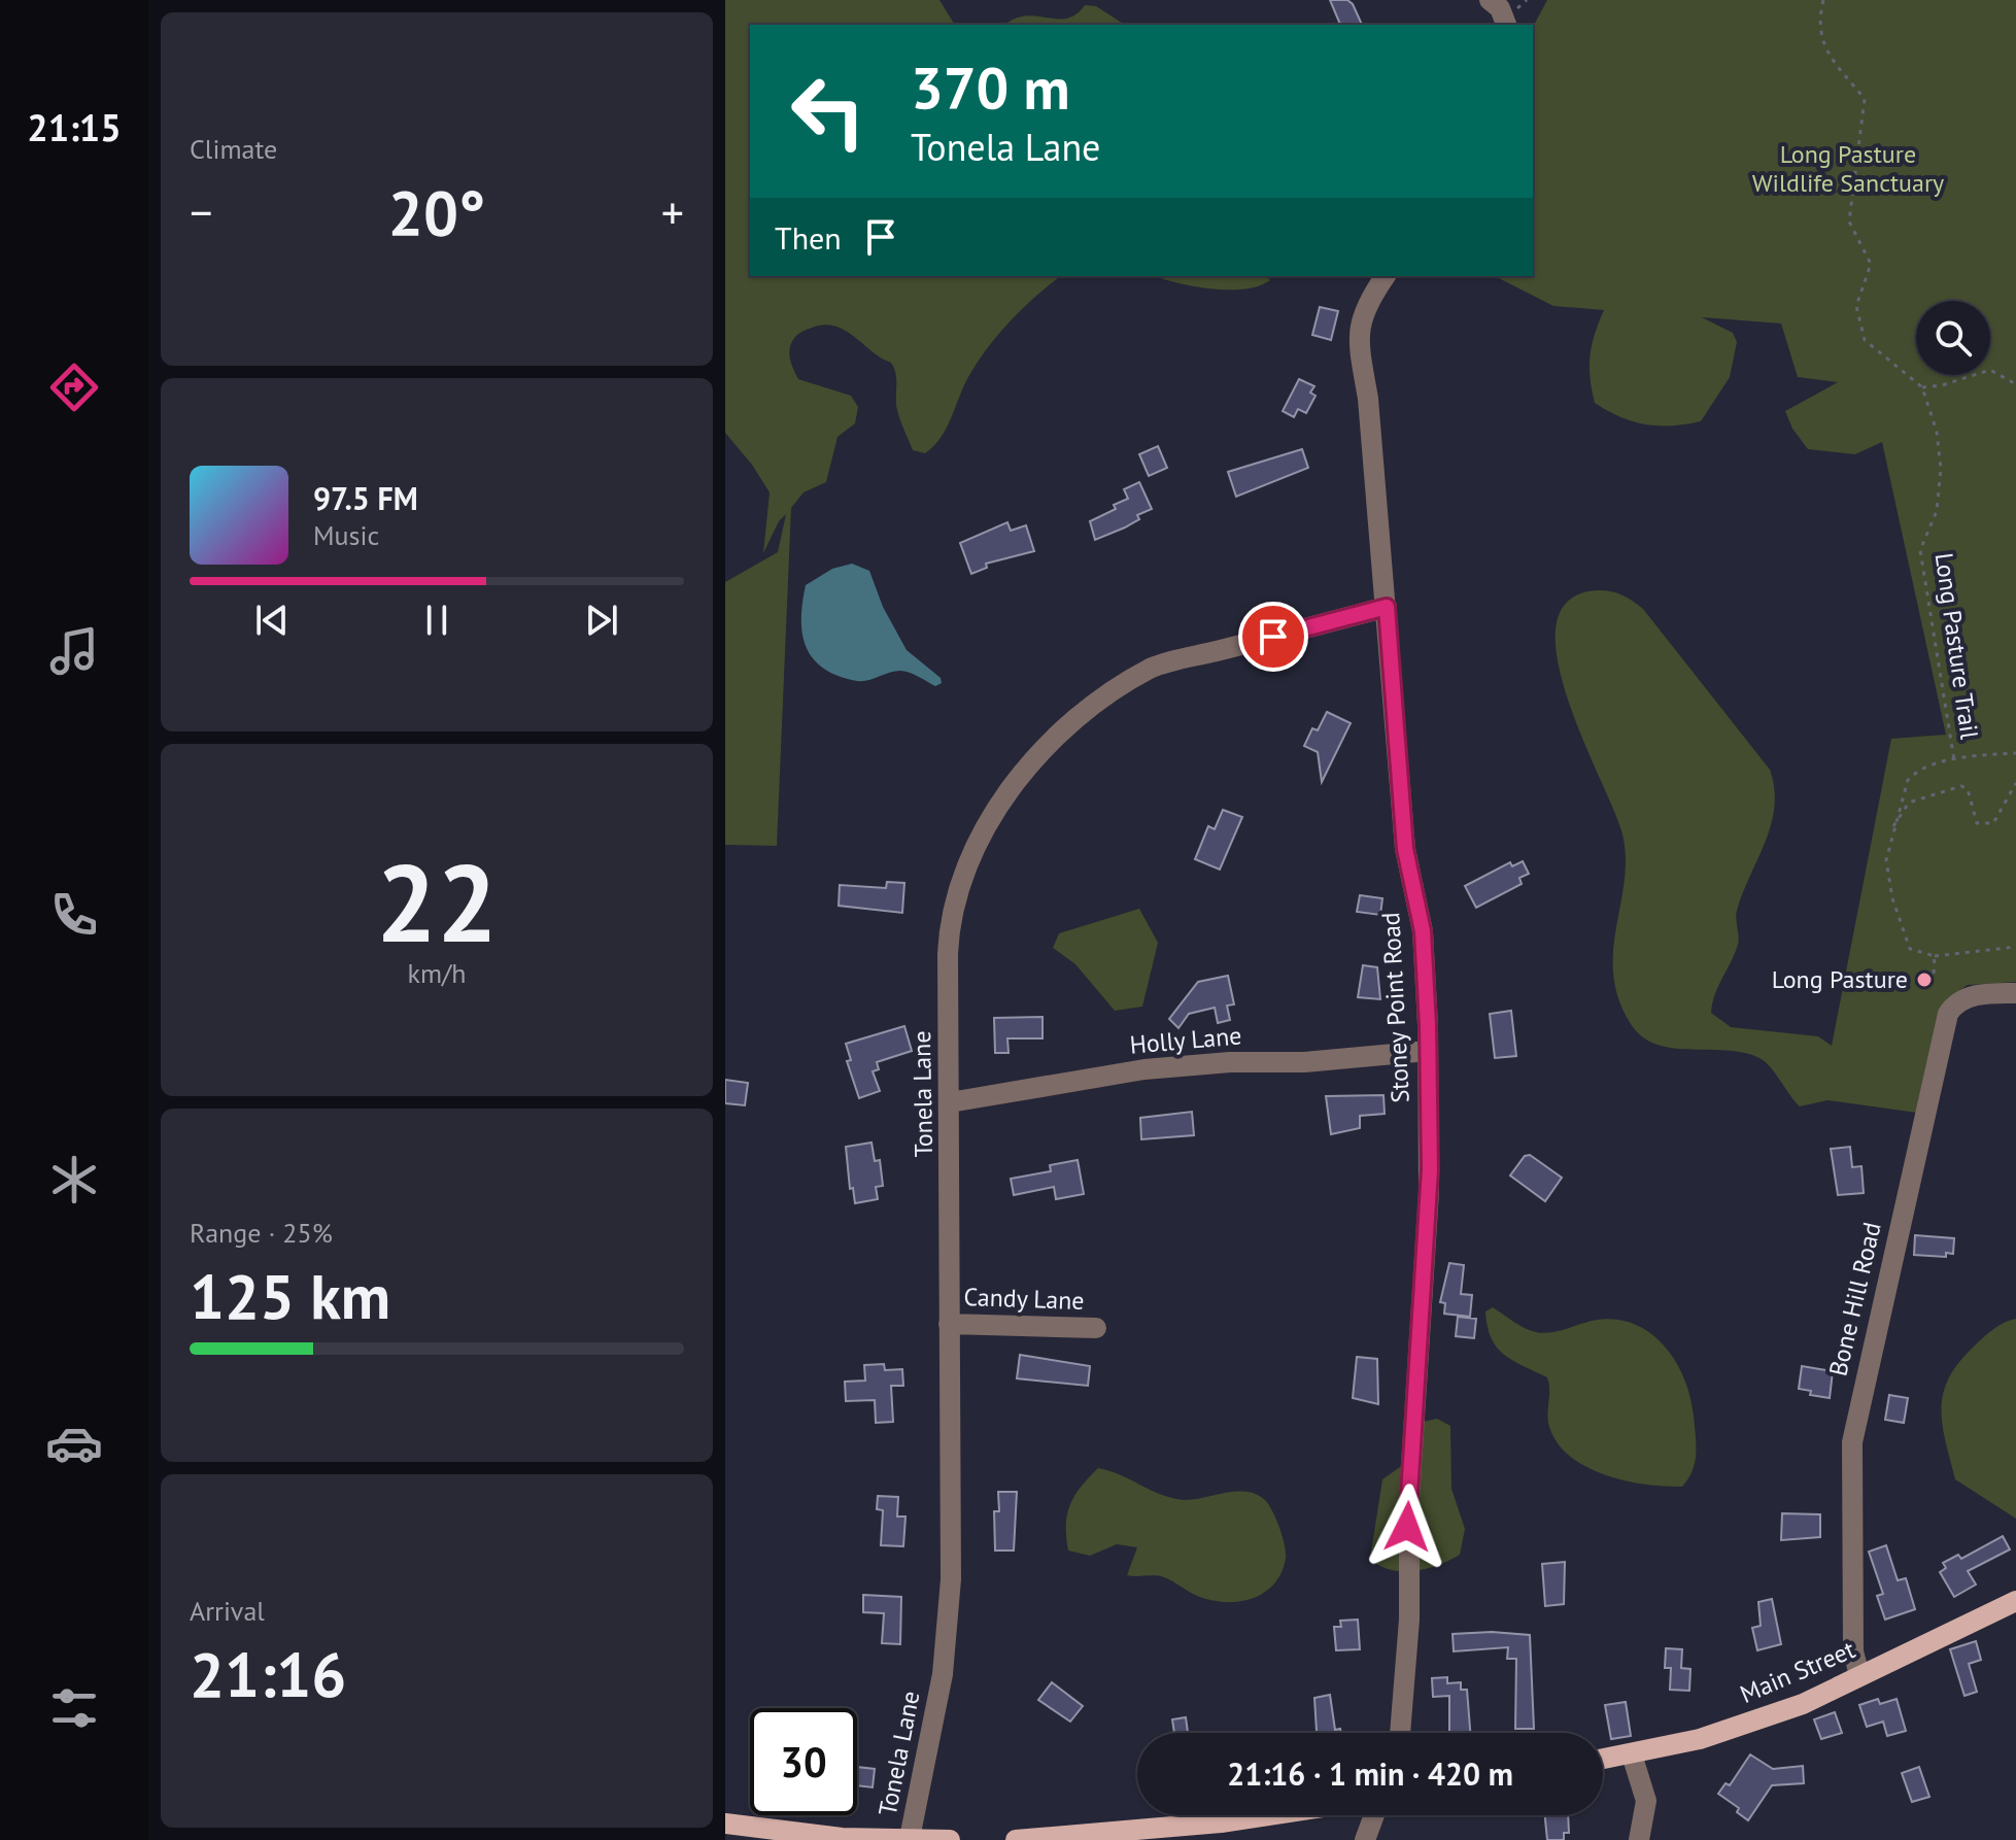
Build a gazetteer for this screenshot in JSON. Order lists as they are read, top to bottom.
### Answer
{
  "streets": {
    "main road": ["Main Street"],
    "street": [
      "Stoney Point Road",
      "Holly Lane",
      "Tonela Lane",
      "Candy Lane",
      "Bone Hill Road"
    ],
    "path": ["Long Pasture Trail"]
  },
  "crossings": [
    ["Stoney Point Road", "Holly Lane"],
    ["Stoney Point Road", "Tonela Lane"],
    ["Holly Lane", "Tonela Lane"],
    ["Tonela Lane", "Candy Lane"],
    ["Bone Hill Road", "Main Street"]
  ],
  "parks": ["Long Pasture Wildlife Sanctuary"],
  "places": ["Long Pasture"],
  "page": {
    "tabs": "21:15",
    "tile": [
      "Climate",
      ["22", "km/h"],
      ["Range · 25%", "125 km"],
      ["Arrival", "21:16"]
    ],
    "turn": ["370 m", "Tonela Lane"],
    "heat": ["−", "20°", "+"],
    "then": "Then",
    "song": ["97.5 FM", "Music"],
    "limit": "30",
    "trip": "21:16 · 1 min · 420 m"
  }
}
